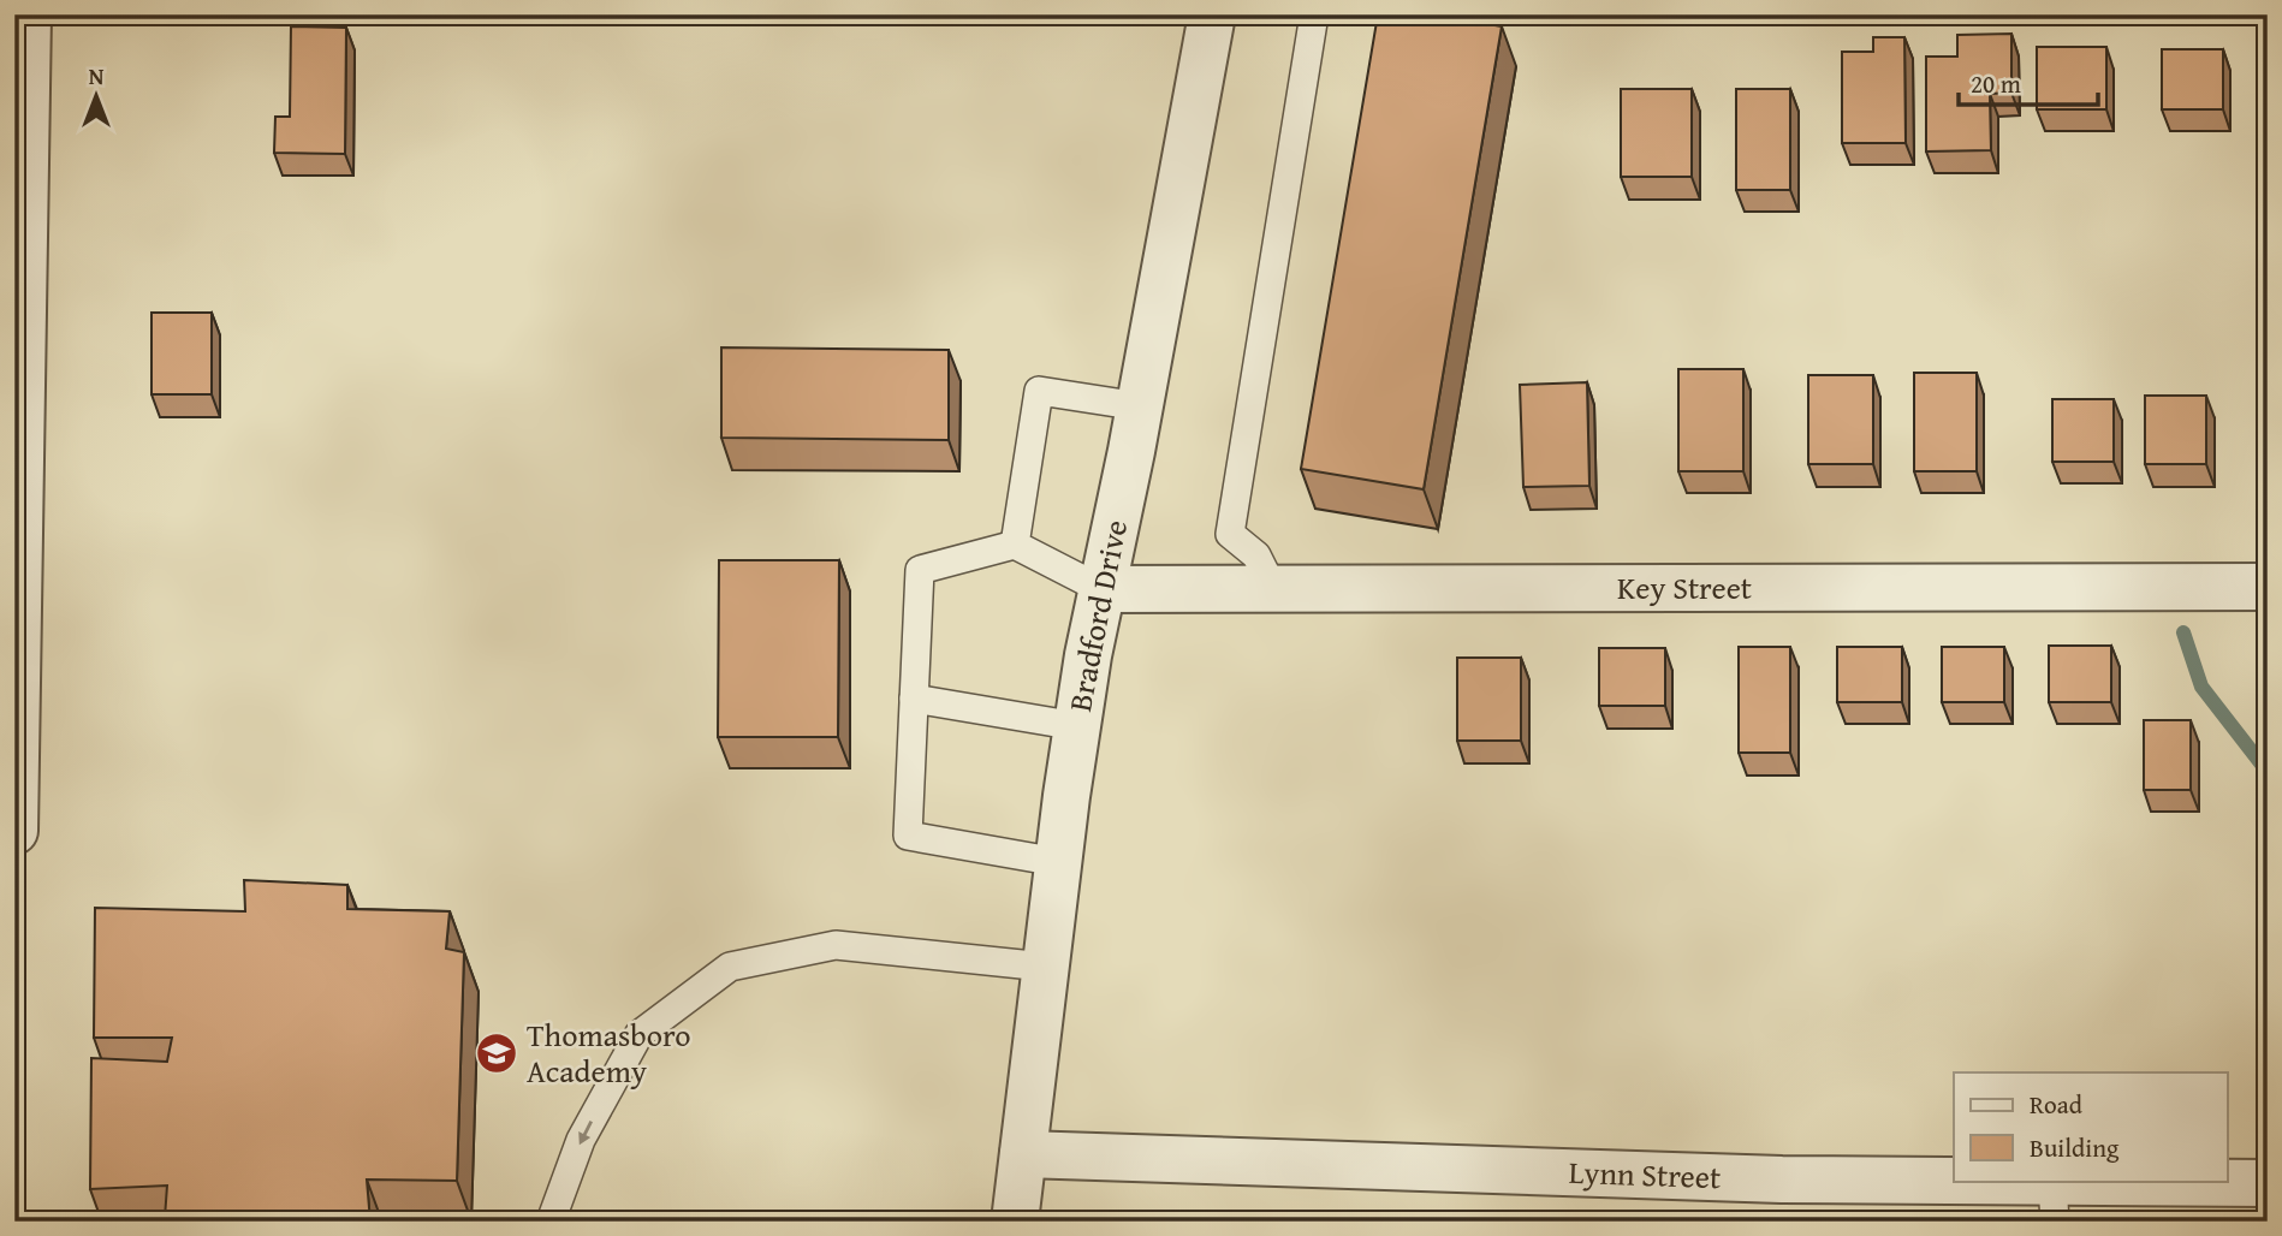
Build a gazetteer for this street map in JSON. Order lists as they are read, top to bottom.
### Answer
{
  "streets": {
    "street": ["Key Street", "Bradford Drive", "Lynn Street"]
  },
  "crossings": [
    ["Key Street", "Bradford Drive"],
    ["Bradford Drive", "Lynn Street"]
  ],
  "places": {
    "school or university": ["Thomasboro Academy"]
  },
  "legend": ["Road", "Building"],
  "scale_bar": "20 m",
  "north": "top"
}
